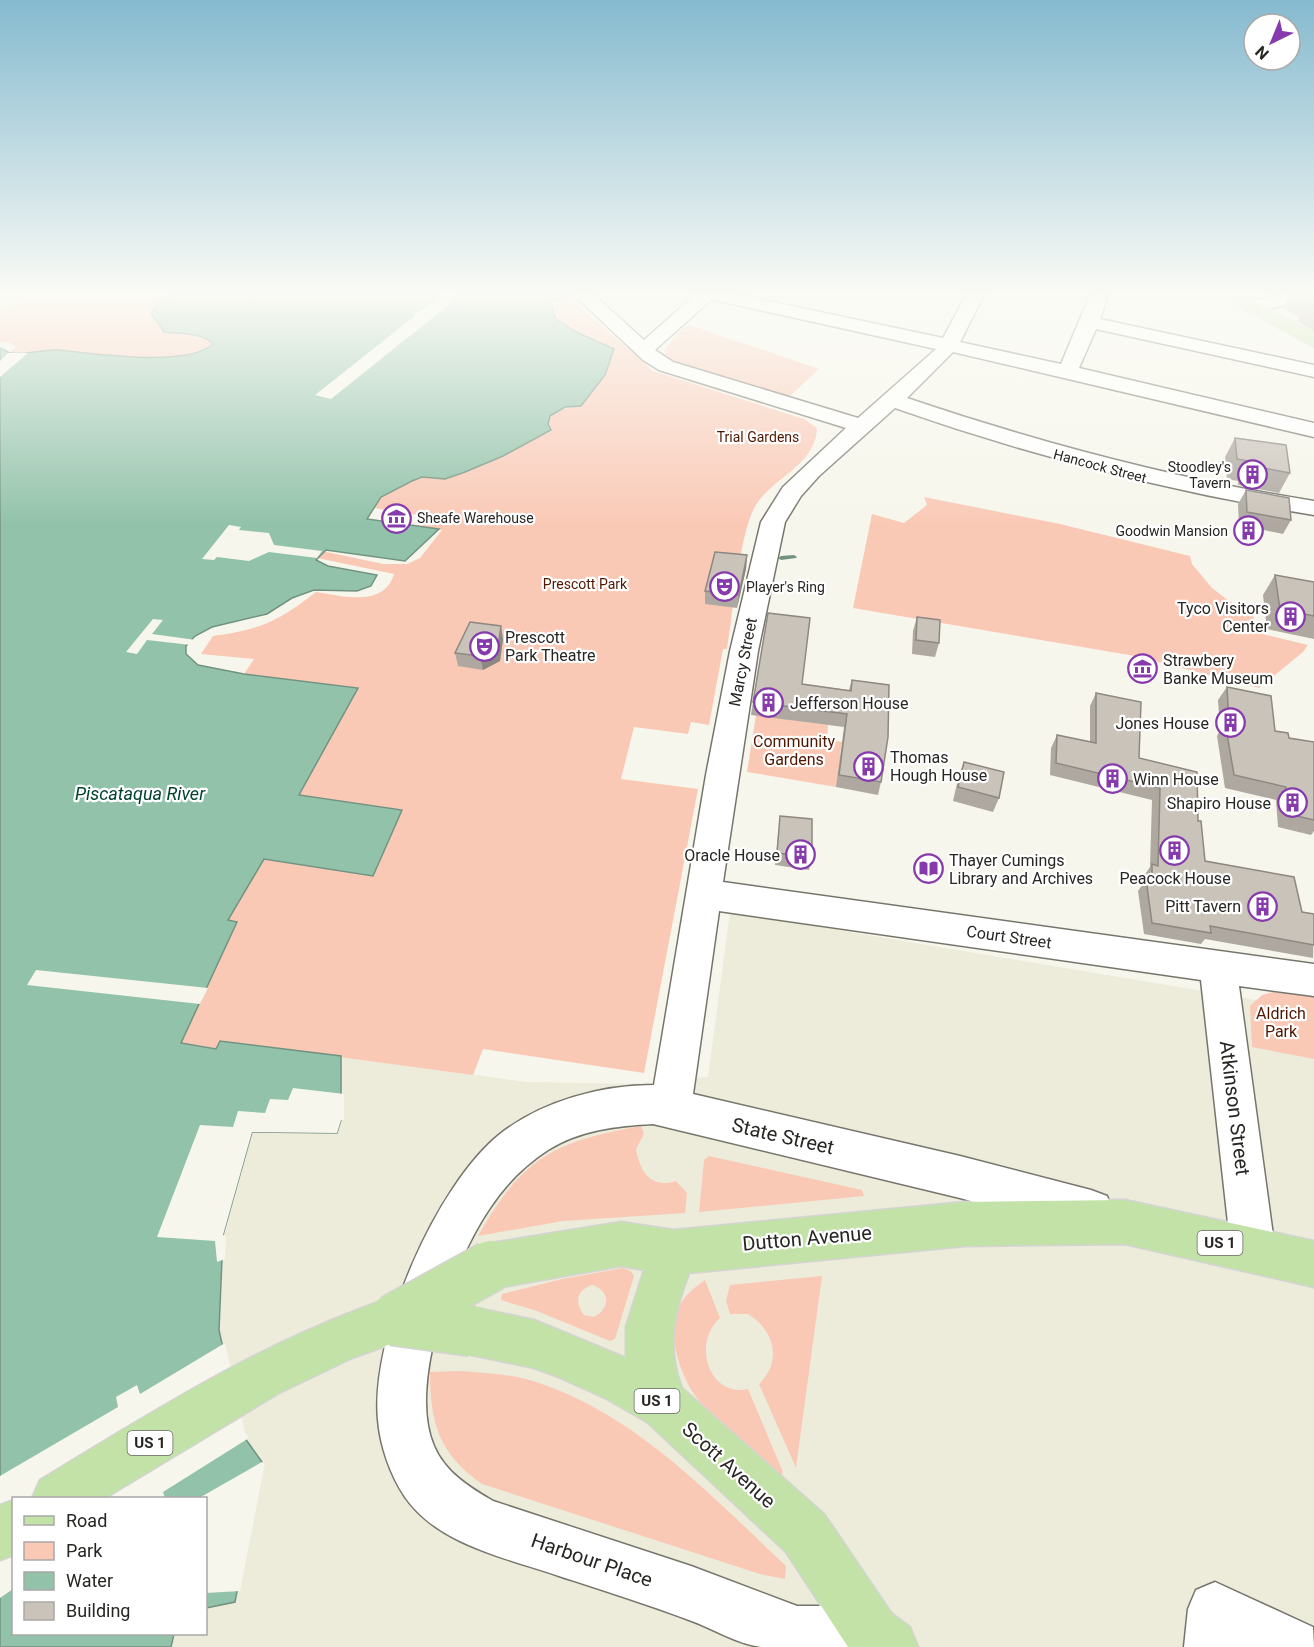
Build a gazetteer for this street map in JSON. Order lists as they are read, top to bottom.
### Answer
{
  "streets": {
    "main road": [
      "State Street",
      "Dutton Avenue",
      "US 1",
      "Scott Avenue"
    ],
    "street": [
      "Hancock Street",
      "Marcy Street",
      "Court Street",
      "Atkinson Street",
      "Harbour Place"
    ]
  },
  "crossings": [
    ["Hancock Street", "Marcy Street"],
    ["Marcy Street", "Court Street"],
    ["Marcy Street", "State Street"],
    ["Court Street", "Atkinson Street"],
    ["Atkinson Street", "State Street"],
    ["State Street", "Dutton Avenue"],
    ["State Street", "Harbour Place"],
    ["Dutton Avenue", "US 1"],
    ["Dutton Avenue", "Scott Avenue"],
    ["US 1", "Scott Avenue"],
    ["Scott Avenue", "Harbour Place"]
  ],
  "water": ["Piscataqua River"],
  "parks": [
    "Trial Gardens",
    "Prescott Park",
    "Community Gardens",
    "Aldrich Park"
  ],
  "places": {
    "building": [
      "Stoodley's Tavern",
      "Goodwin Mansion",
      "Tyco Visitors Center",
      "Jefferson House",
      "Jones House",
      "Thomas Hough House",
      "Winn House",
      "Shapiro House",
      "Peacock House",
      "Oracle House",
      "Pitt Tavern"
    ],
    "museum": ["Sheafe Warehouse", "Strawbery Banke Museum"],
    "theatre": ["Player's Ring", "Prescott Park Theatre"],
    "library": ["Thayer Cumings Library and Archives"]
  },
  "legend": [
    "Road",
    "Park",
    "Water",
    "Building"
  ],
  "north": "bottom left"
}
